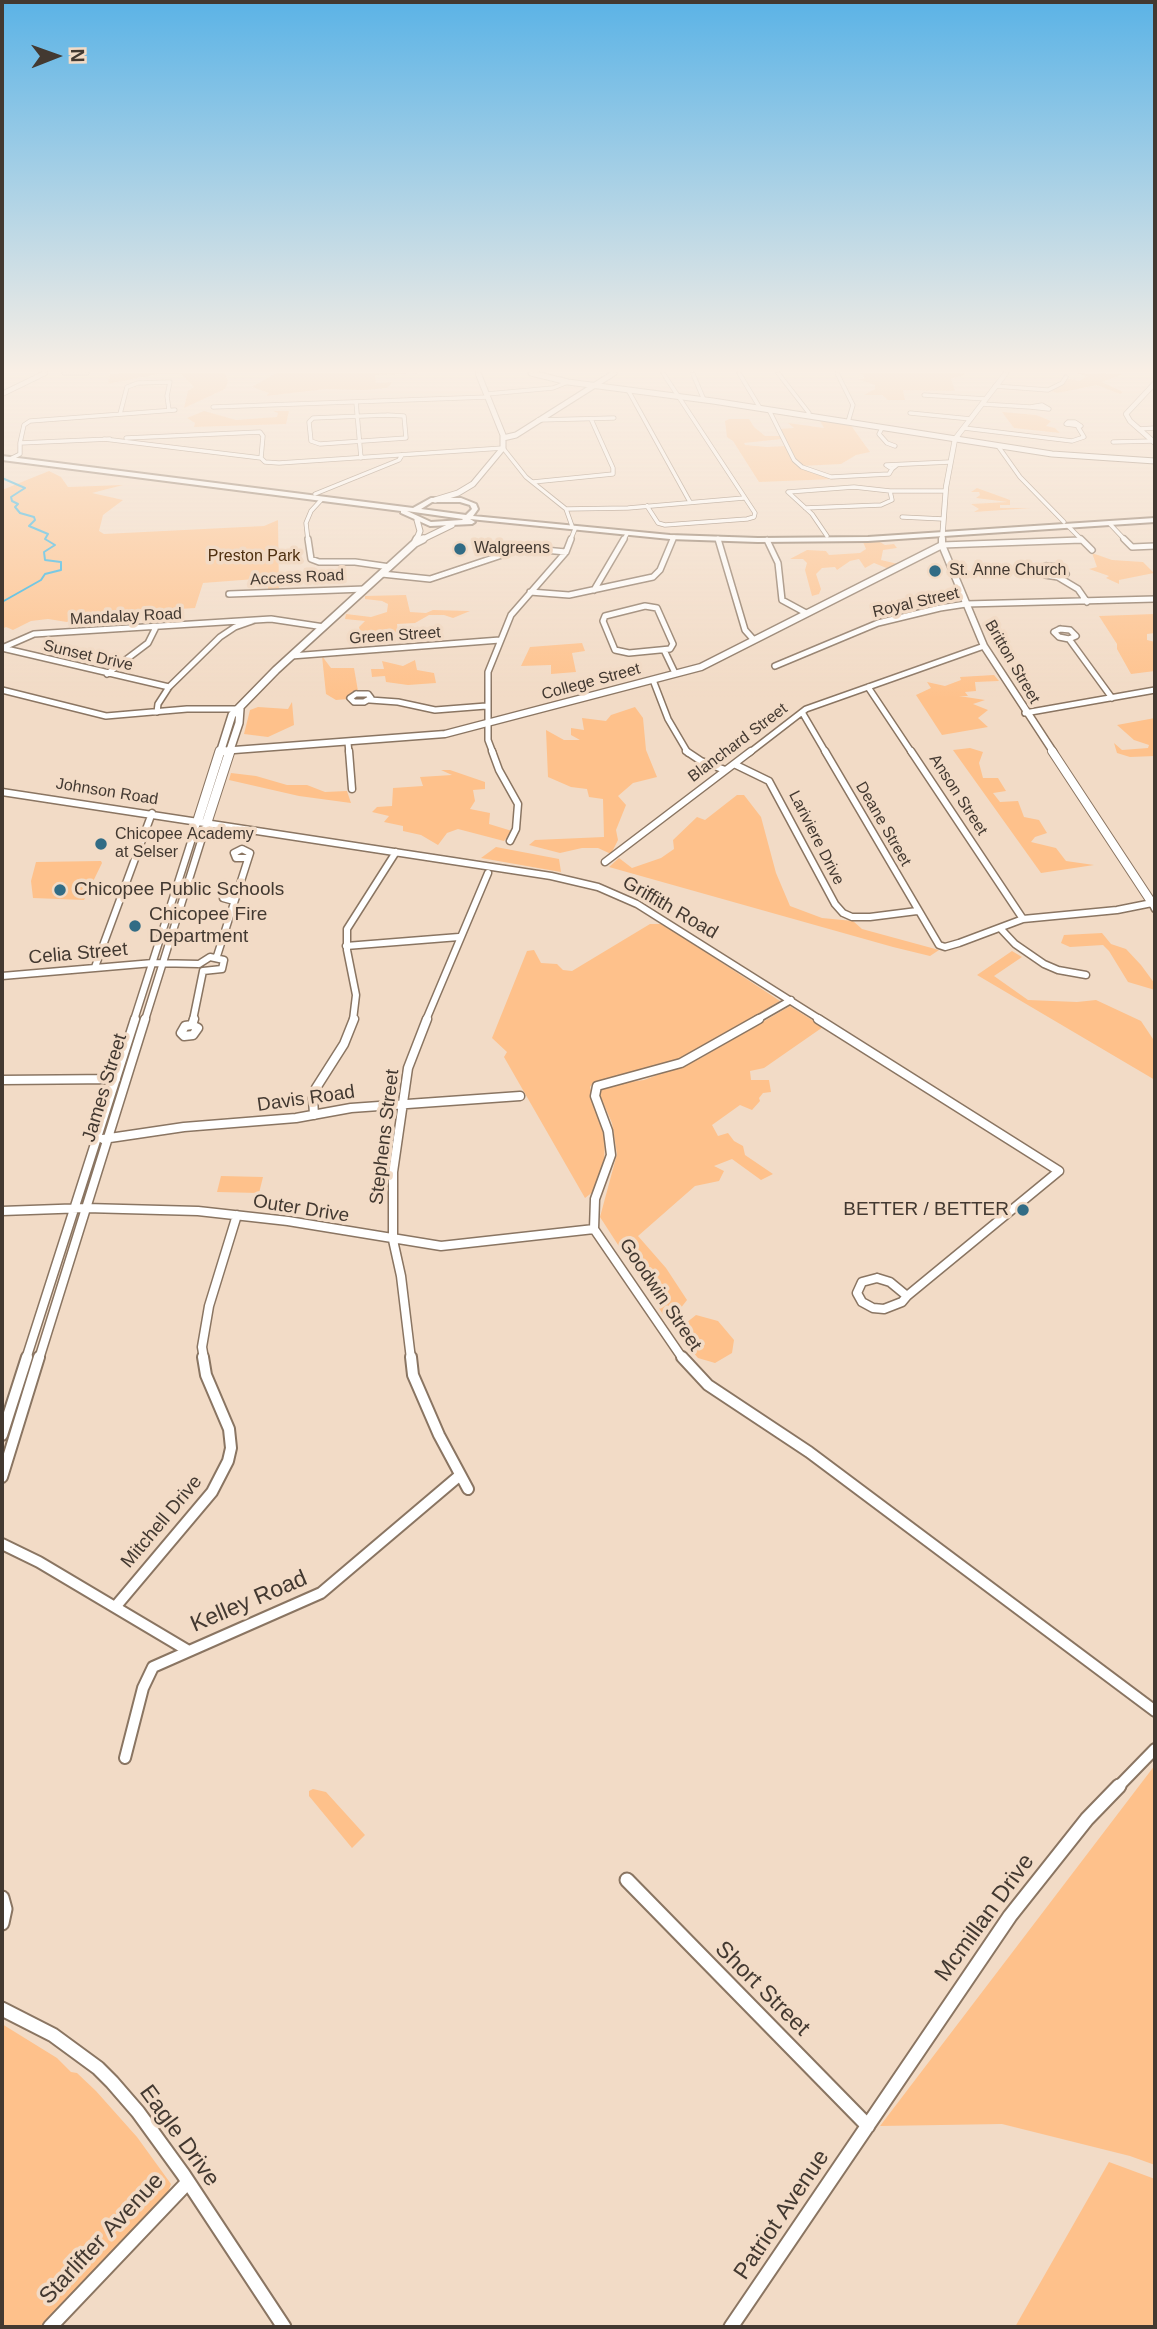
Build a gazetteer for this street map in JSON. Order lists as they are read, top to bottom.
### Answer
{
  "streets": {
    "main road": ["James Street"],
    "street": [
      "Access Road",
      "Royal Street",
      "Mandalay Road",
      "Green Street",
      "Sunset Drive",
      "Britton Street",
      "College Street",
      "Blanchard Street",
      "Johnson Road",
      "Anson Street",
      "Deane Street",
      "Lariviere Drive",
      "Griffith Road",
      "Celia Street",
      "Davis Road",
      "Stephens Street",
      "Outer Drive",
      "Goodwin Street",
      "Mitchell Drive",
      "Kelley Road",
      "Mcmillan Drive",
      "Short Street",
      "Eagle Drive",
      "Patriot Avenue",
      "Starlifter Avenue"
    ]
  },
  "crossings": [
    ["Access Road", "James Street"],
    ["Royal Street", "Britton Street"],
    ["Mandalay Road", "Sunset Drive"],
    ["Mandalay Road", "James Street"],
    ["Green Street", "James Street"],
    ["Britton Street", "College Street"],
    ["Britton Street", "Blanchard Street"],
    ["College Street", "James Street"],
    ["Blanchard Street", "Anson Street"],
    ["Blanchard Street", "Deane Street"],
    ["Blanchard Street", "Lariviere Drive"],
    ["Johnson Road", "Griffith Road"],
    ["Johnson Road", "James Street"],
    ["Deane Street", "Lariviere Drive"],
    ["Griffith Road", "James Street"],
    ["Griffith Road", "Goodwin Street"],
    ["Celia Street", "James Street"],
    ["James Street", "Davis Road"],
    ["James Street", "Outer Drive"],
    ["Davis Road", "Stephens Street"],
    ["Stephens Street", "Outer Drive"],
    ["Stephens Street", "Kelley Road"],
    ["Outer Drive", "Goodwin Street"],
    ["Outer Drive", "Mitchell Drive"],
    ["Mcmillan Drive", "Short Street"],
    ["Mcmillan Drive", "Patriot Avenue"],
    ["Short Street", "Patriot Avenue"],
    ["Eagle Drive", "Starlifter Avenue"]
  ],
  "parks": ["Preston Park"],
  "places": [
    "Walgreens",
    "St. Anne Church",
    "Chicopee Academy at Selser",
    "Chicopee Public Schools",
    "Chicopee Fire Department",
    "BETTER / BETTER"
  ],
  "north": "right"
}
